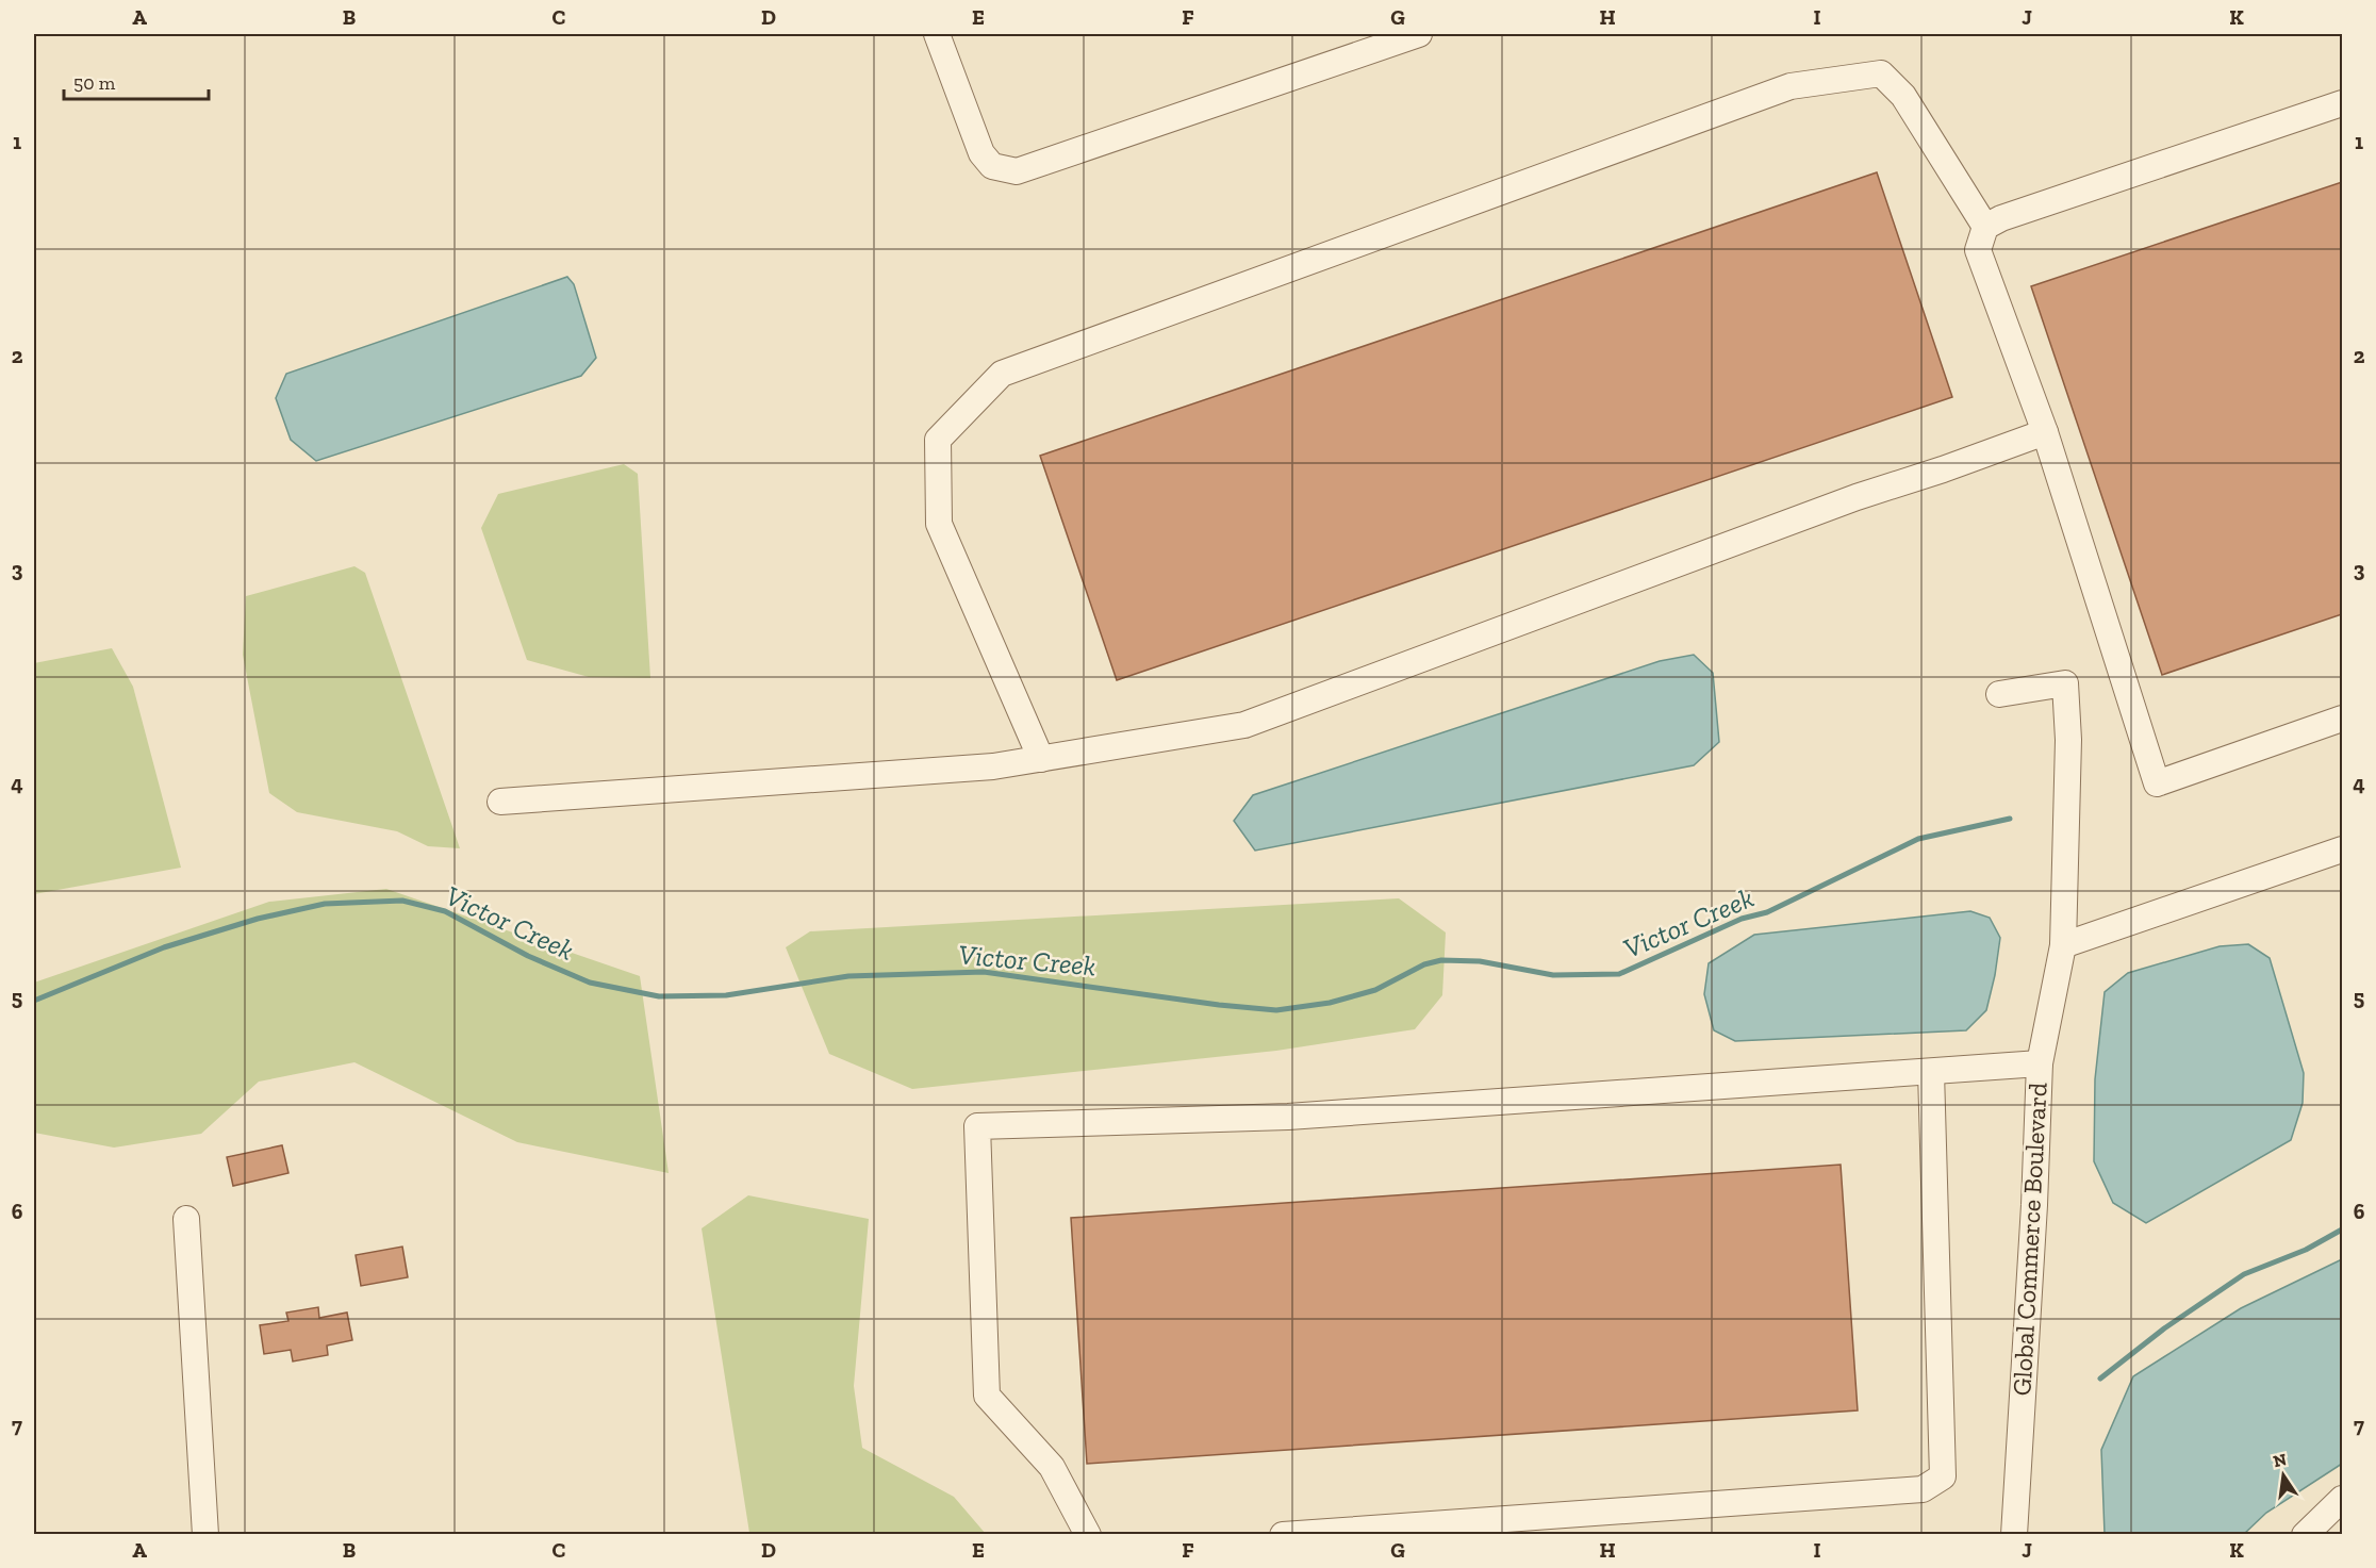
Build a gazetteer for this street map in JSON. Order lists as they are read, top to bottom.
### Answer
{
  "streets": {
    "street": ["Global Commerce Boulevard"]
  },
  "water": ["Victor Creek"],
  "scale_bar": "50 m",
  "north": "top",
  "grid": {
    "columns": [
      "A",
      "B",
      "C",
      "D",
      "E",
      "F",
      "G",
      "H",
      "I",
      "J",
      "K"
    ],
    "rows": [
      "1",
      "2",
      "3",
      "4",
      "5",
      "6",
      "7"
    ]
  }
}
